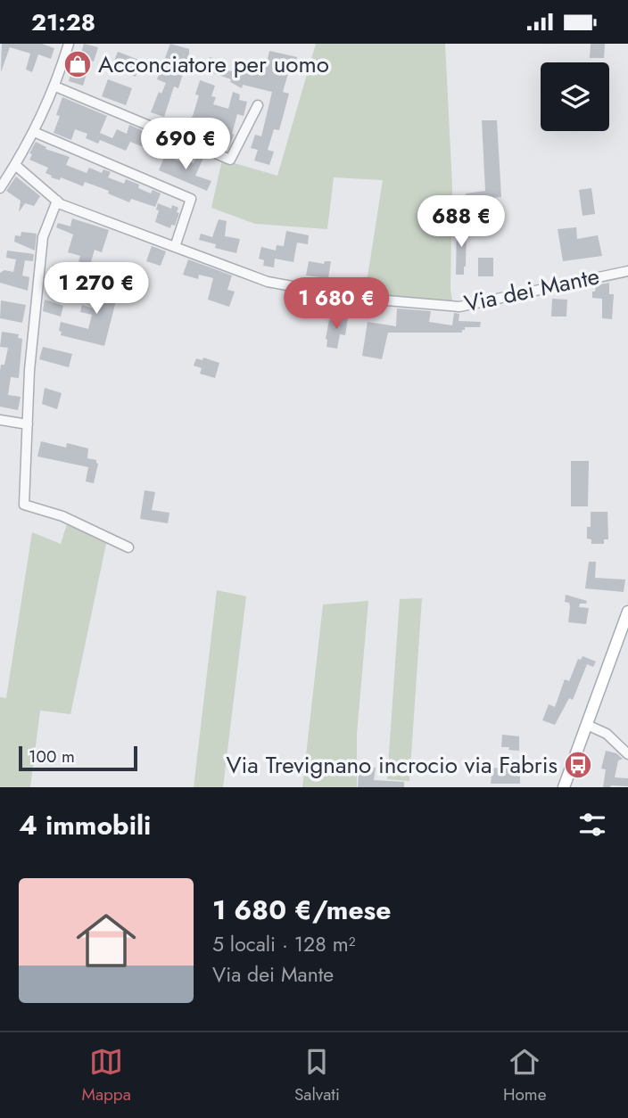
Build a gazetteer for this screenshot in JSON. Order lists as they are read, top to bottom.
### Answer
{
  "streets": {
    "street": ["Via dei Mante"]
  },
  "places": {
    "shop": ["Acconciatore per uomo"],
    "bus stop": ["Via Trevignano incrocio via Fabris"]
  },
  "scale_bar": "100 m",
  "page": {
    "status": "21:28",
    "price": [
      "690 €",
      "688 €",
      "1 270 €",
      "1 680 €"
    ],
    "scale": "100 m",
    "heading": "4 immobili",
    "list": [
      {
        "name": "1 680 €/mese",
        "note": "5 locali · 128 m² · Via dei Mante"
      }
    ],
    "tabs": ["Mappa", "Salvati", "Home"]
  }
}
